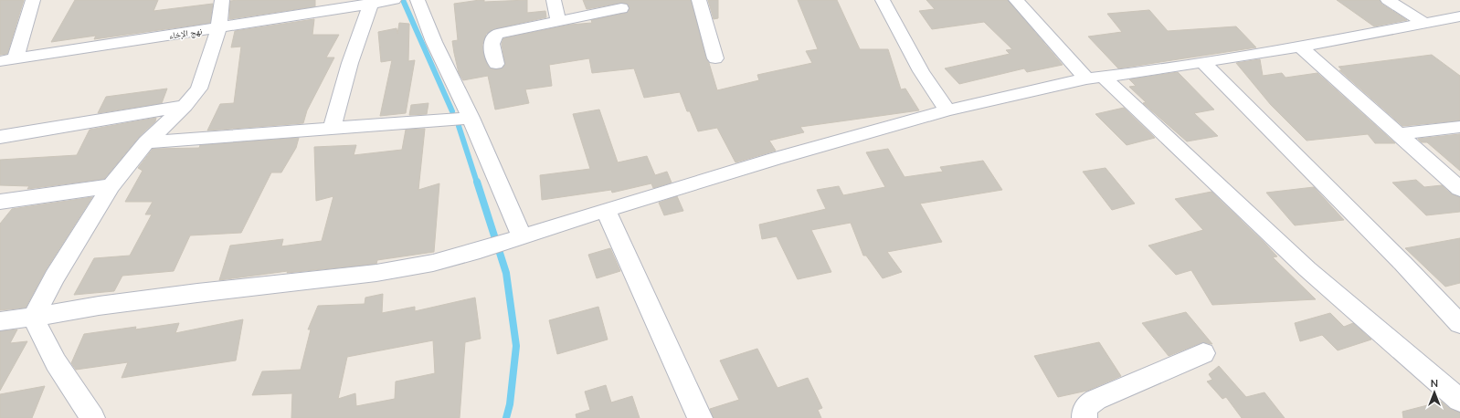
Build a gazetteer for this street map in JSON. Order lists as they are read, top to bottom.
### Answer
{
  "streets": {
    "street": ["نهج الإخاء"]
  },
  "north": "top"
}
